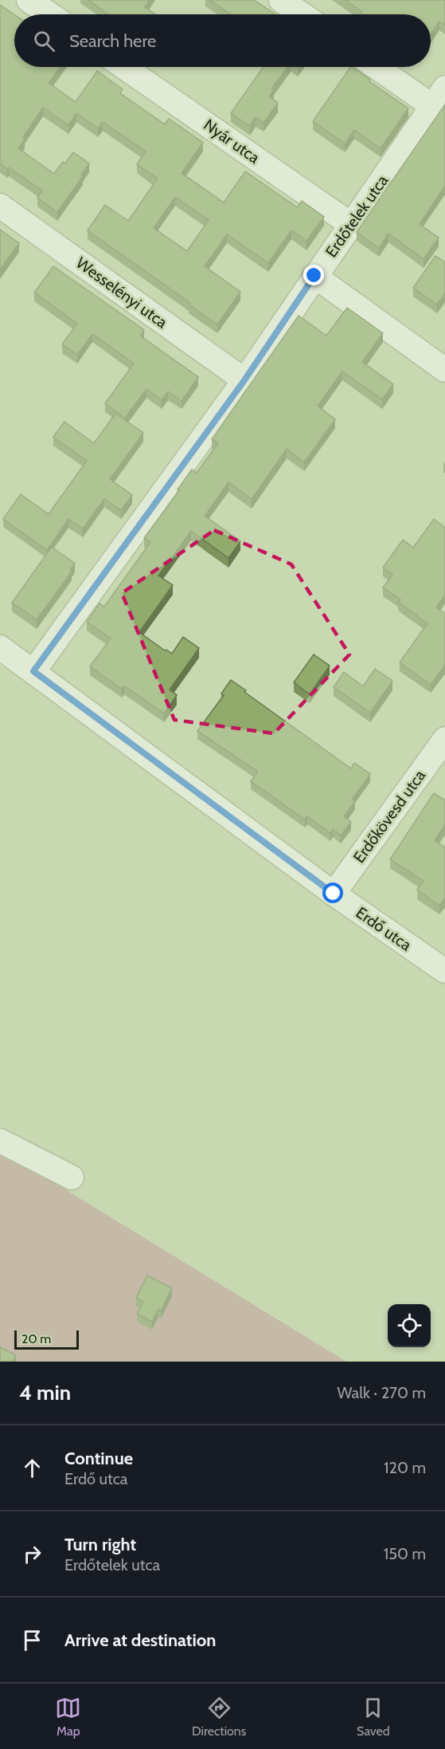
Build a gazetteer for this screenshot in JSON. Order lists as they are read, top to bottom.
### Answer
{
  "streets": {
    "street": [
      "Nyár utca",
      "Erdőtelek utca",
      "Wesselényi utca",
      "Erdőkövesd utca",
      "Erdő utca"
    ]
  },
  "crossings": [
    ["Nyár utca", "Erdőtelek utca"],
    ["Erdőtelek utca", "Wesselényi utca"],
    ["Erdőtelek utca", "Erdő utca"],
    ["Erdőkövesd utca", "Erdő utca"]
  ],
  "scale_bar": "20 m",
  "page": {
    "search": "Search here",
    "scale": "20 m",
    "heading": ["4 min", "Walk · 270 m"],
    "list": [
      ["Continue", "Erdő utca", "120 m"],
      ["Turn right", "Erdőtelek utca", "150 m"],
      "Arrive at destination"
    ],
    "nav": ["Map", "Directions", "Saved"]
  }
}
